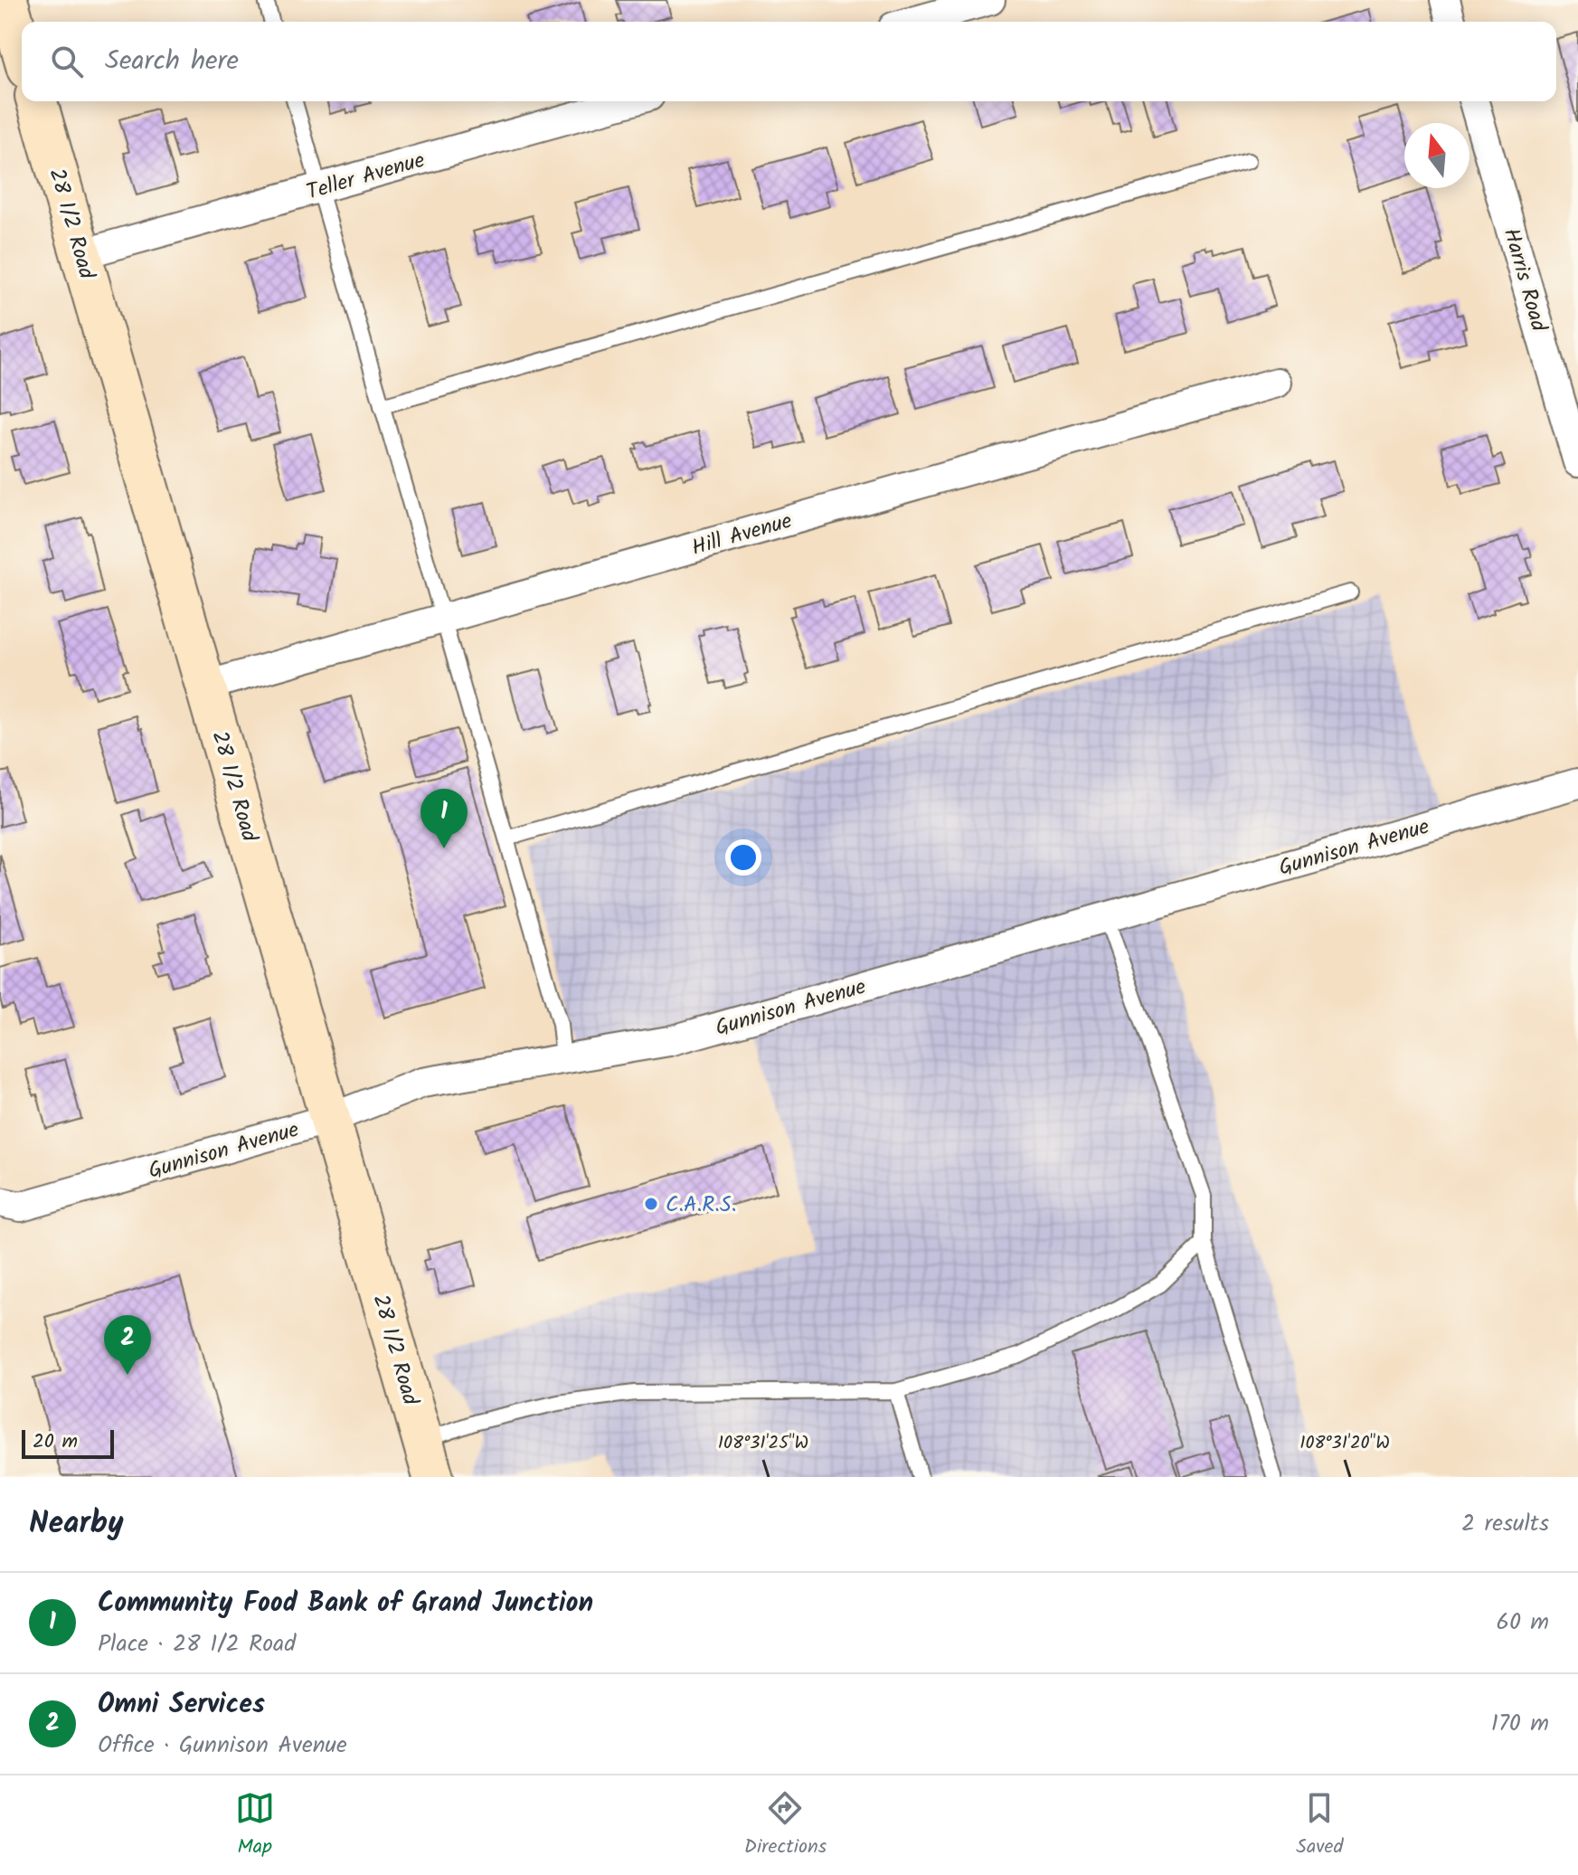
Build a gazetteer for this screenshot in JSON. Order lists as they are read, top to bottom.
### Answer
{
  "streets": {
    "street": [
      "Teller Avenue",
      "28 1/2 Road",
      "Harris Road",
      "Hill Avenue",
      "Gunnison Avenue"
    ]
  },
  "crossings": [
    ["Teller Avenue", "28 1/2 Road"],
    ["28 1/2 Road", "Hill Avenue"],
    ["28 1/2 Road", "Gunnison Avenue"]
  ],
  "places": ["C.A.R.S."],
  "scale_bar": "20 m",
  "north": "top",
  "page": {
    "search": "Search here",
    "pins": ["1", "2"],
    "scale": "20 m",
    "heading": ["Nearby", "2 results"],
    "list": [
      {
        "mark": "1",
        "name": "Community Food Bank of Grand Junction",
        "note": "Place · 28 1/2 Road",
        "value": "60 m"
      },
      {
        "mark": "2",
        "name": "Omni Services",
        "note": "Office · Gunnison Avenue",
        "value": "170 m"
      }
    ],
    "nav": ["Map", "Directions", "Saved"]
  },
  "coordinates": ["108°31'25\"W", "108°31'20\"W"]
}
